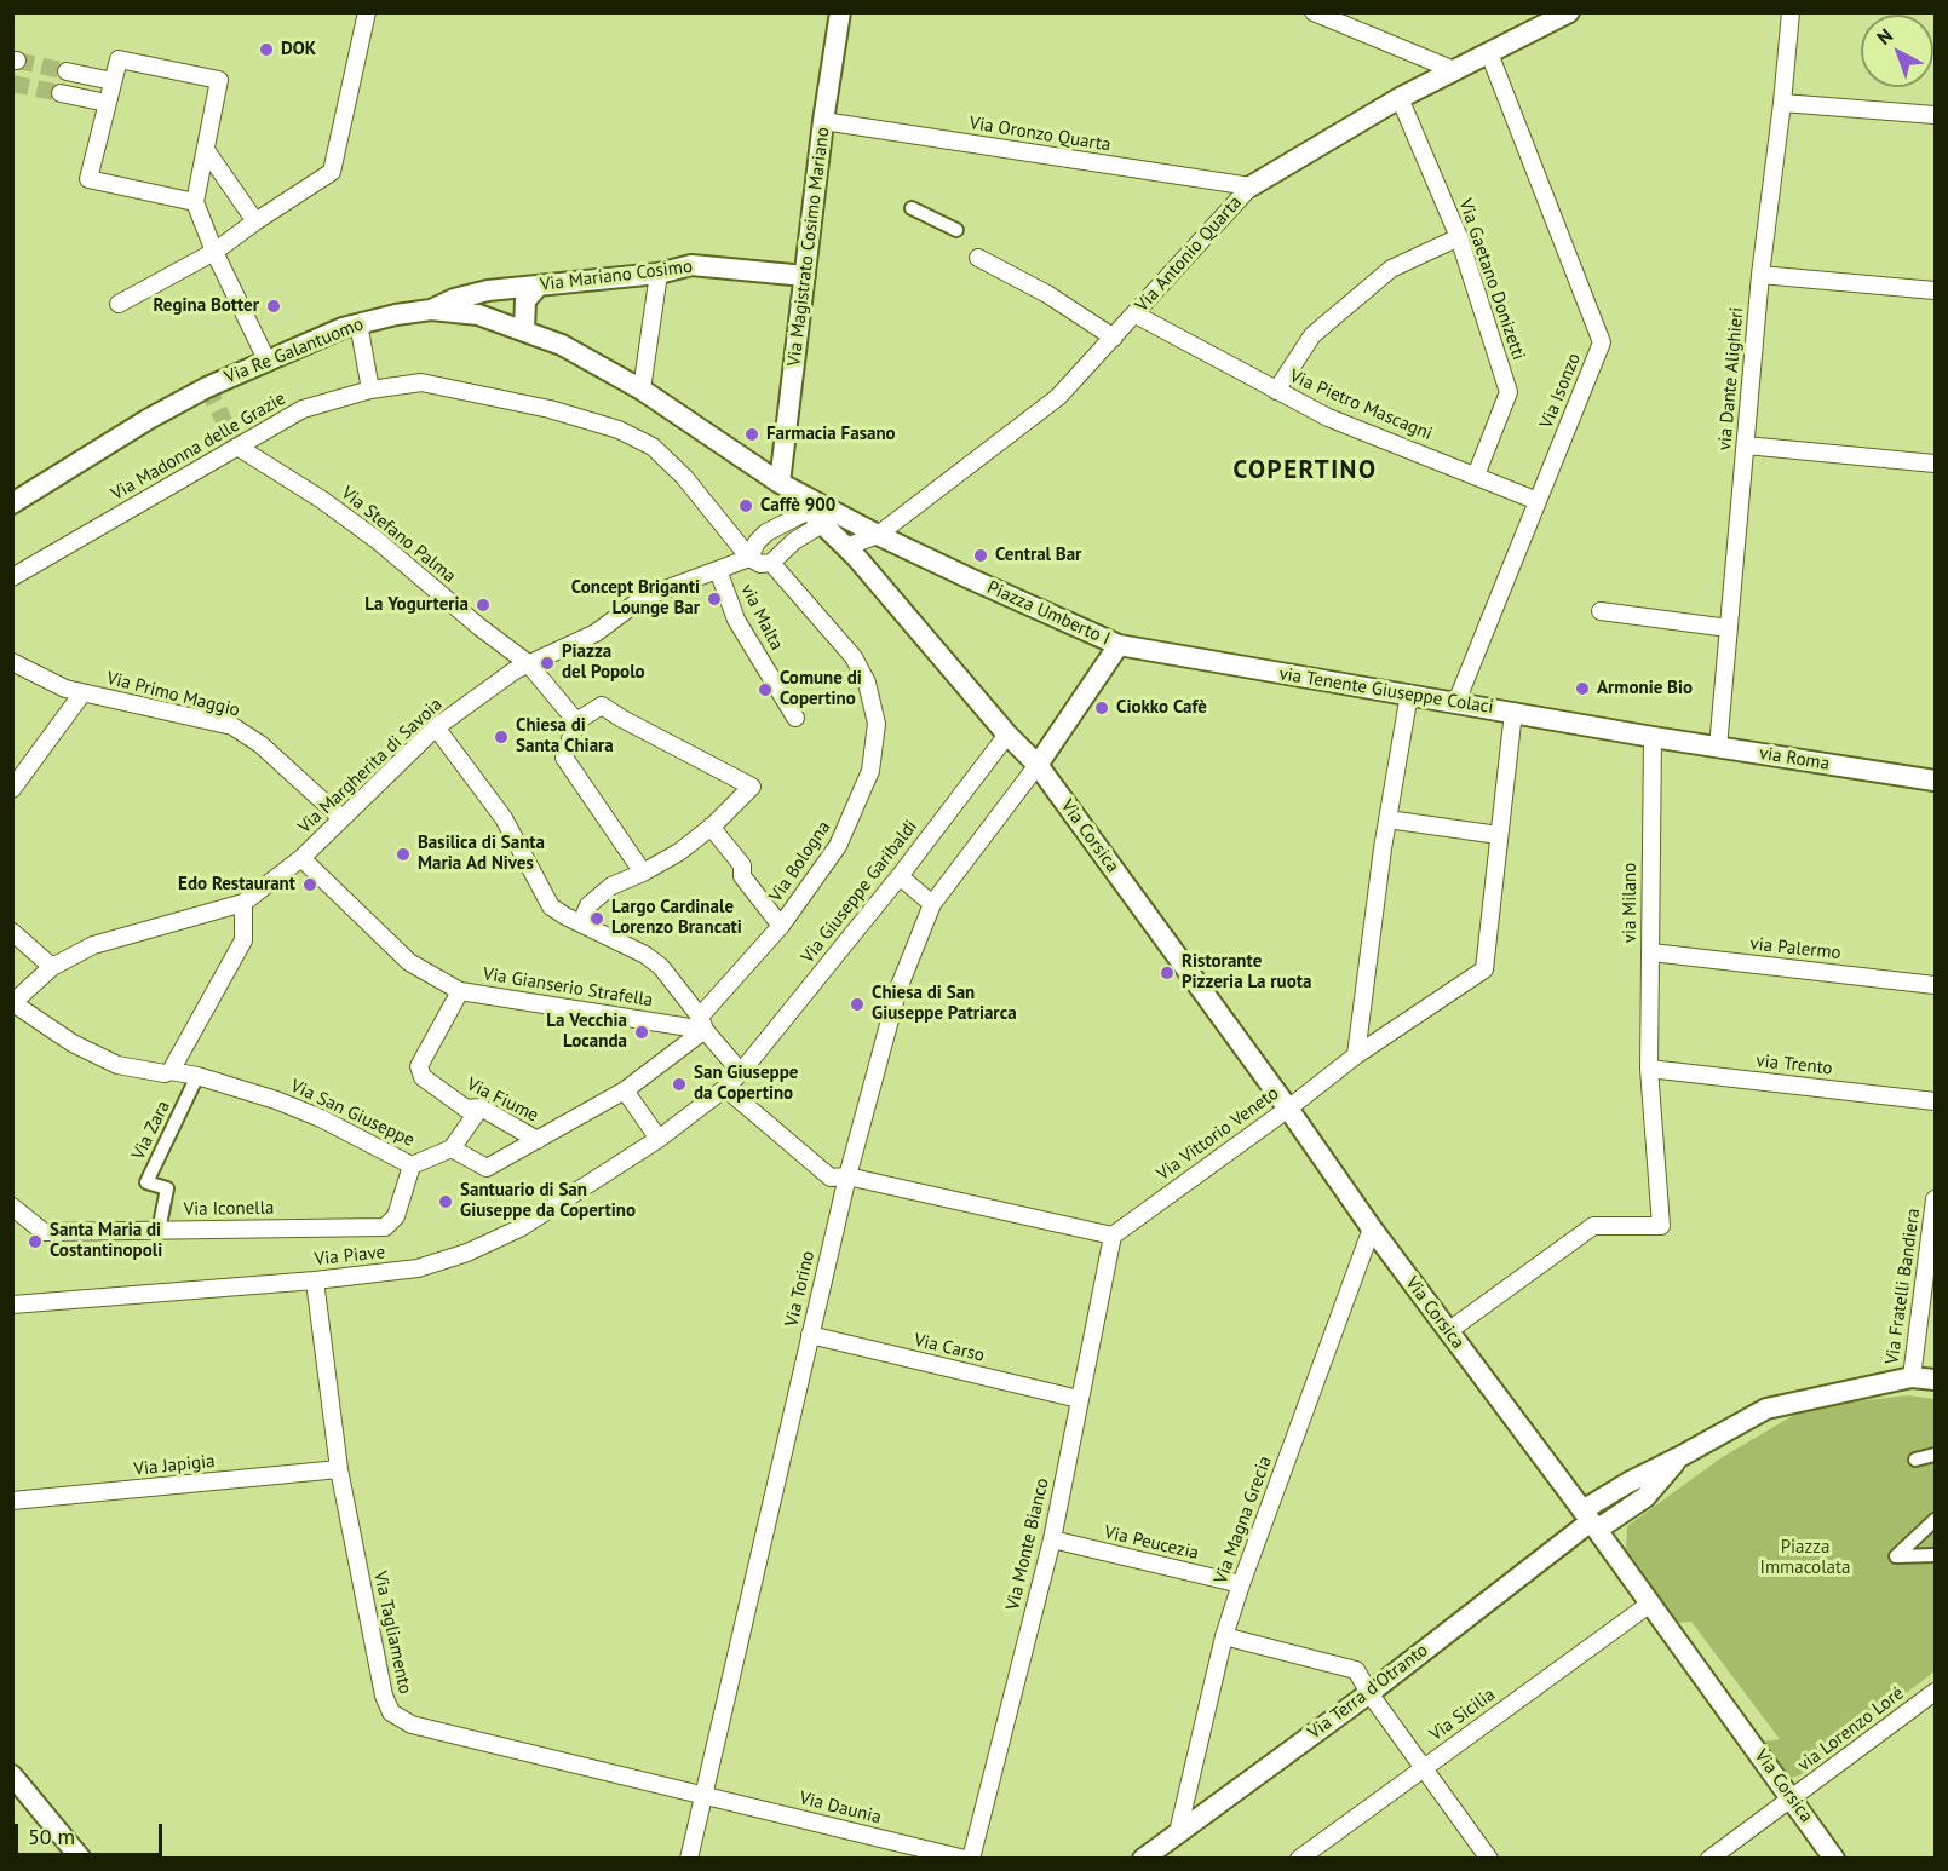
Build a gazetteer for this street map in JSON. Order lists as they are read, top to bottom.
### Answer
{
  "streets": {
    "street": [
      "Via Oronzo Quarta",
      "Via Magistrato Cosimo Mariano",
      "Via Antonio Quarta",
      "Via Mariano Cosimo",
      "Via Gaetano Donizetti",
      "Via Re Galantuomo",
      "via Dante Alighieri",
      "Via Isonzo",
      "Via Pietro Mascagni",
      "Via Madonna delle Grazie",
      "Via Stefano Palma",
      "Piazza Umberto I",
      "via Malta",
      "via Tenente Giuseppe Colaci",
      "Via Primo Maggio",
      "via Roma",
      "Via Margherita di Savoia",
      "Via Corsica",
      "Via Bologna",
      "Via Giuseppe Garibaldi",
      "via Milano",
      "via Palermo",
      "Via Gianserio Strafella",
      "via Trento",
      "Via Fiume",
      "Via San Giuseppe",
      "Via Zara",
      "Via Vittorio Veneto",
      "Via Iconella",
      "Via Piave",
      "Via Fratelli Bandiera",
      "Via Torino",
      "Via Carso",
      "Via Japigia",
      "Via Magna Grecia",
      "Via Peucezia",
      "Via Monte Bianco",
      "Via Tagliamento",
      "Via Terra d'Otranto",
      "Via Sicilia",
      "via Lorenzo Loré",
      "Via Daunia"
    ]
  },
  "crossings": [
    ["Via Oronzo Quarta", "Via Magistrato Cosimo Mariano"],
    ["Via Oronzo Quarta", "Via Antonio Quarta"],
    ["Via Magistrato Cosimo Mariano", "Via Mariano Cosimo"],
    ["Via Magistrato Cosimo Mariano", "Via Re Galantuomo"],
    ["Via Magistrato Cosimo Mariano", "Piazza Umberto I"],
    ["Via Antonio Quarta", "Via Gaetano Donizetti"],
    ["Via Antonio Quarta", "Via Isonzo"],
    ["Via Antonio Quarta", "Via Pietro Mascagni"],
    ["Via Antonio Quarta", "Piazza Umberto I"],
    ["Via Mariano Cosimo", "Via Re Galantuomo"],
    ["Via Gaetano Donizetti", "Via Pietro Mascagni"],
    ["Via Re Galantuomo", "Piazza Umberto I"],
    ["via Dante Alighieri", "via Roma"],
    ["Via Isonzo", "Via Pietro Mascagni"],
    ["Via Isonzo", "via Tenente Giuseppe Colaci"],
    ["Via Madonna delle Grazie", "Via Stefano Palma"],
    ["Via Madonna delle Grazie", "Via Margherita di Savoia"],
    ["Via Stefano Palma", "Via Margherita di Savoia"],
    ["Piazza Umberto I", "via Tenente Giuseppe Colaci"],
    ["Piazza Umberto I", "Via Corsica"],
    ["Piazza Umberto I", "Via Giuseppe Garibaldi"],
    ["Piazza Umberto I", "Via Torino"],
    ["via Malta", "Via Margherita di Savoia"],
    ["via Tenente Giuseppe Colaci", "via Roma"],
    ["via Tenente Giuseppe Colaci", "via Milano"],
    ["via Tenente Giuseppe Colaci", "Via Vittorio Veneto"],
    ["Via Primo Maggio", "Via Margherita di Savoia"],
    ["via Roma", "via Milano"],
    ["Via Margherita di Savoia", "Via Gianserio Strafella"],
    ["Via Margherita di Savoia", "Via San Giuseppe"],
    ["Via Corsica", "via Milano"],
    ["Via Corsica", "Via Vittorio Veneto"],
    ["Via Corsica", "Via Torino"],
    ["Via Corsica", "Via Magna Grecia"],
    ["Via Corsica", "Via Terra d'Otranto"],
    ["Via Corsica", "Via Sicilia"],
    ["Via Corsica", "via Lorenzo Loré"],
    ["Via Bologna", "Via Gianserio Strafella"],
    ["Via Giuseppe Garibaldi", "Via Piave"],
    ["via Milano", "via Palermo"],
    ["via Milano", "via Trento"],
    ["Via Gianserio Strafella", "Via Fiume"],
    ["Via San Giuseppe", "Via Zara"],
    ["Via San Giuseppe", "Via Iconella"],
    ["Via Zara", "Via Iconella"],
    ["Via Vittorio Veneto", "Via Monte Bianco"],
    ["Via Piave", "Via Tagliamento"],
    ["Via Fratelli Bandiera", "Via Terra d'Otranto"],
    ["Via Torino", "Via Carso"],
    ["Via Torino", "Via Tagliamento"],
    ["Via Torino", "Via Daunia"],
    ["Via Carso", "Via Monte Bianco"],
    ["Via Japigia", "Via Tagliamento"],
    ["Via Magna Grecia", "Via Peucezia"],
    ["Via Magna Grecia", "Via Terra d'Otranto"],
    ["Via Peucezia", "Via Monte Bianco"],
    ["Via Tagliamento", "Via Daunia"]
  ],
  "districts": ["COPERTINO"],
  "parks": ["Piazza Immacolata"],
  "places": [
    "DOK",
    "Regina Botter",
    "Farmacia Fasano",
    "Caffè 900",
    "Central Bar",
    "Concept Briganti Lounge Bar",
    "La Yogurteria",
    "Piazza del Popolo",
    "Armonie Bio",
    "Comune di Copertino",
    "Ciokko Cafè",
    "Chiesa di Santa Chiara",
    "Basilica di Santa Maria Ad Nives",
    "Edo Restaurant",
    "Largo Cardinale Lorenzo Brancati",
    "Ristorante Pizzeria La ruota",
    "Chiesa di San Giuseppe Patriarca",
    "La Vecchia Locanda",
    "San Giuseppe da Copertino",
    "Santuario di San Giuseppe da Copertino",
    "Santa Maria di Costantinopoli"
  ],
  "scale_bar": "50 m",
  "north": "top left"
}
